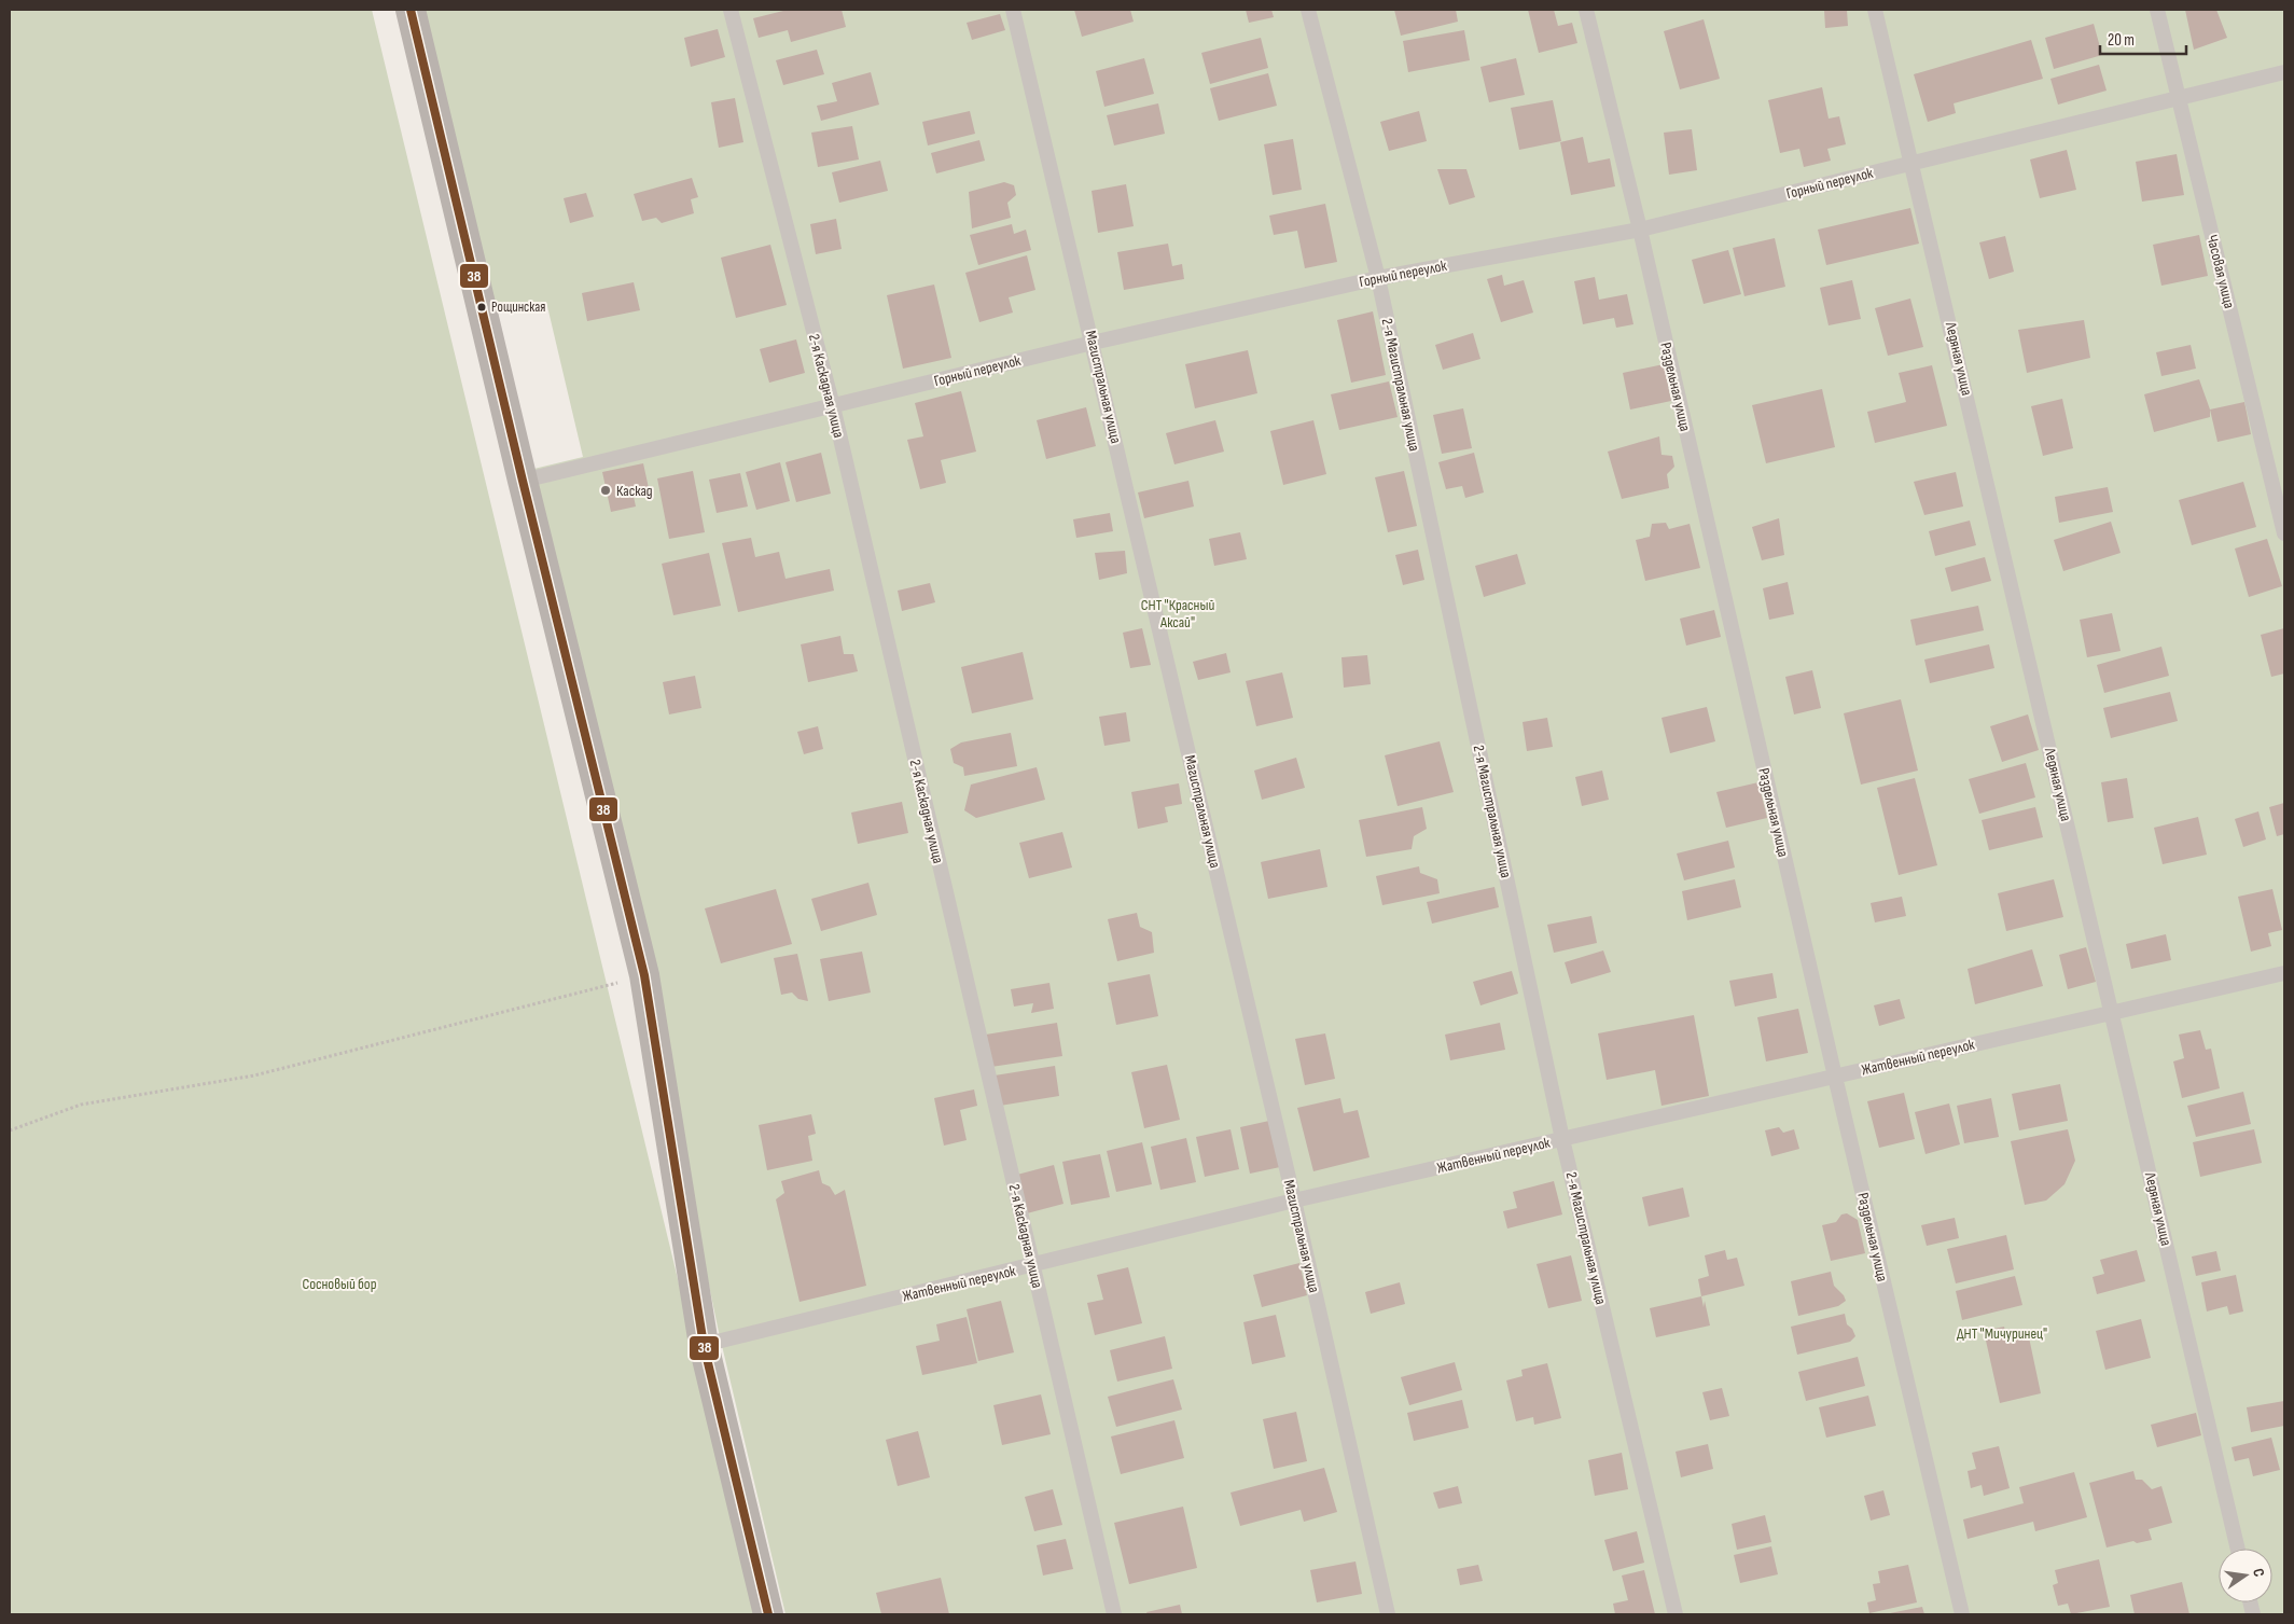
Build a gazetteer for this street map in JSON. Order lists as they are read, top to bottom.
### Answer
{
  "streets": {
    "lane": [
      "Горный переулок",
      "Часовая улица",
      "Ледяная улица",
      "2-я Магистральная улица",
      "2-я Каскадная улица",
      "Магистральная улица",
      "Раздельная улица",
      "Жатвенный переулок"
    ]
  },
  "crossings": [
    ["Горный переулок", "Часовая улица"],
    ["Горный переулок", "Ледяная улица"],
    ["Горный переулок", "2-я Магистральная улица"],
    ["Горный переулок", "2-я Каскадная улица"],
    ["Горный переулок", "Магистральная улица"],
    ["Горный переулок", "Раздельная улица"],
    ["Ледяная улица", "Жатвенный переулок"],
    ["2-я Магистральная улица", "Жатвенный переулок"],
    ["2-я Каскадная улица", "Жатвенный переулок"],
    ["Магистральная улица", "Жатвенный переулок"],
    ["Раздельная улица", "Жатвенный переулок"]
  ],
  "parks": ["СНТ \"Красный Аксай\"", "Сосновый бор", "ДНТ \"Мичуринец\""],
  "places": ["Рощинская", "Каскад"],
  "lines": ["transit line 38"],
  "scale_bar": "20 m",
  "north": "right"
}
